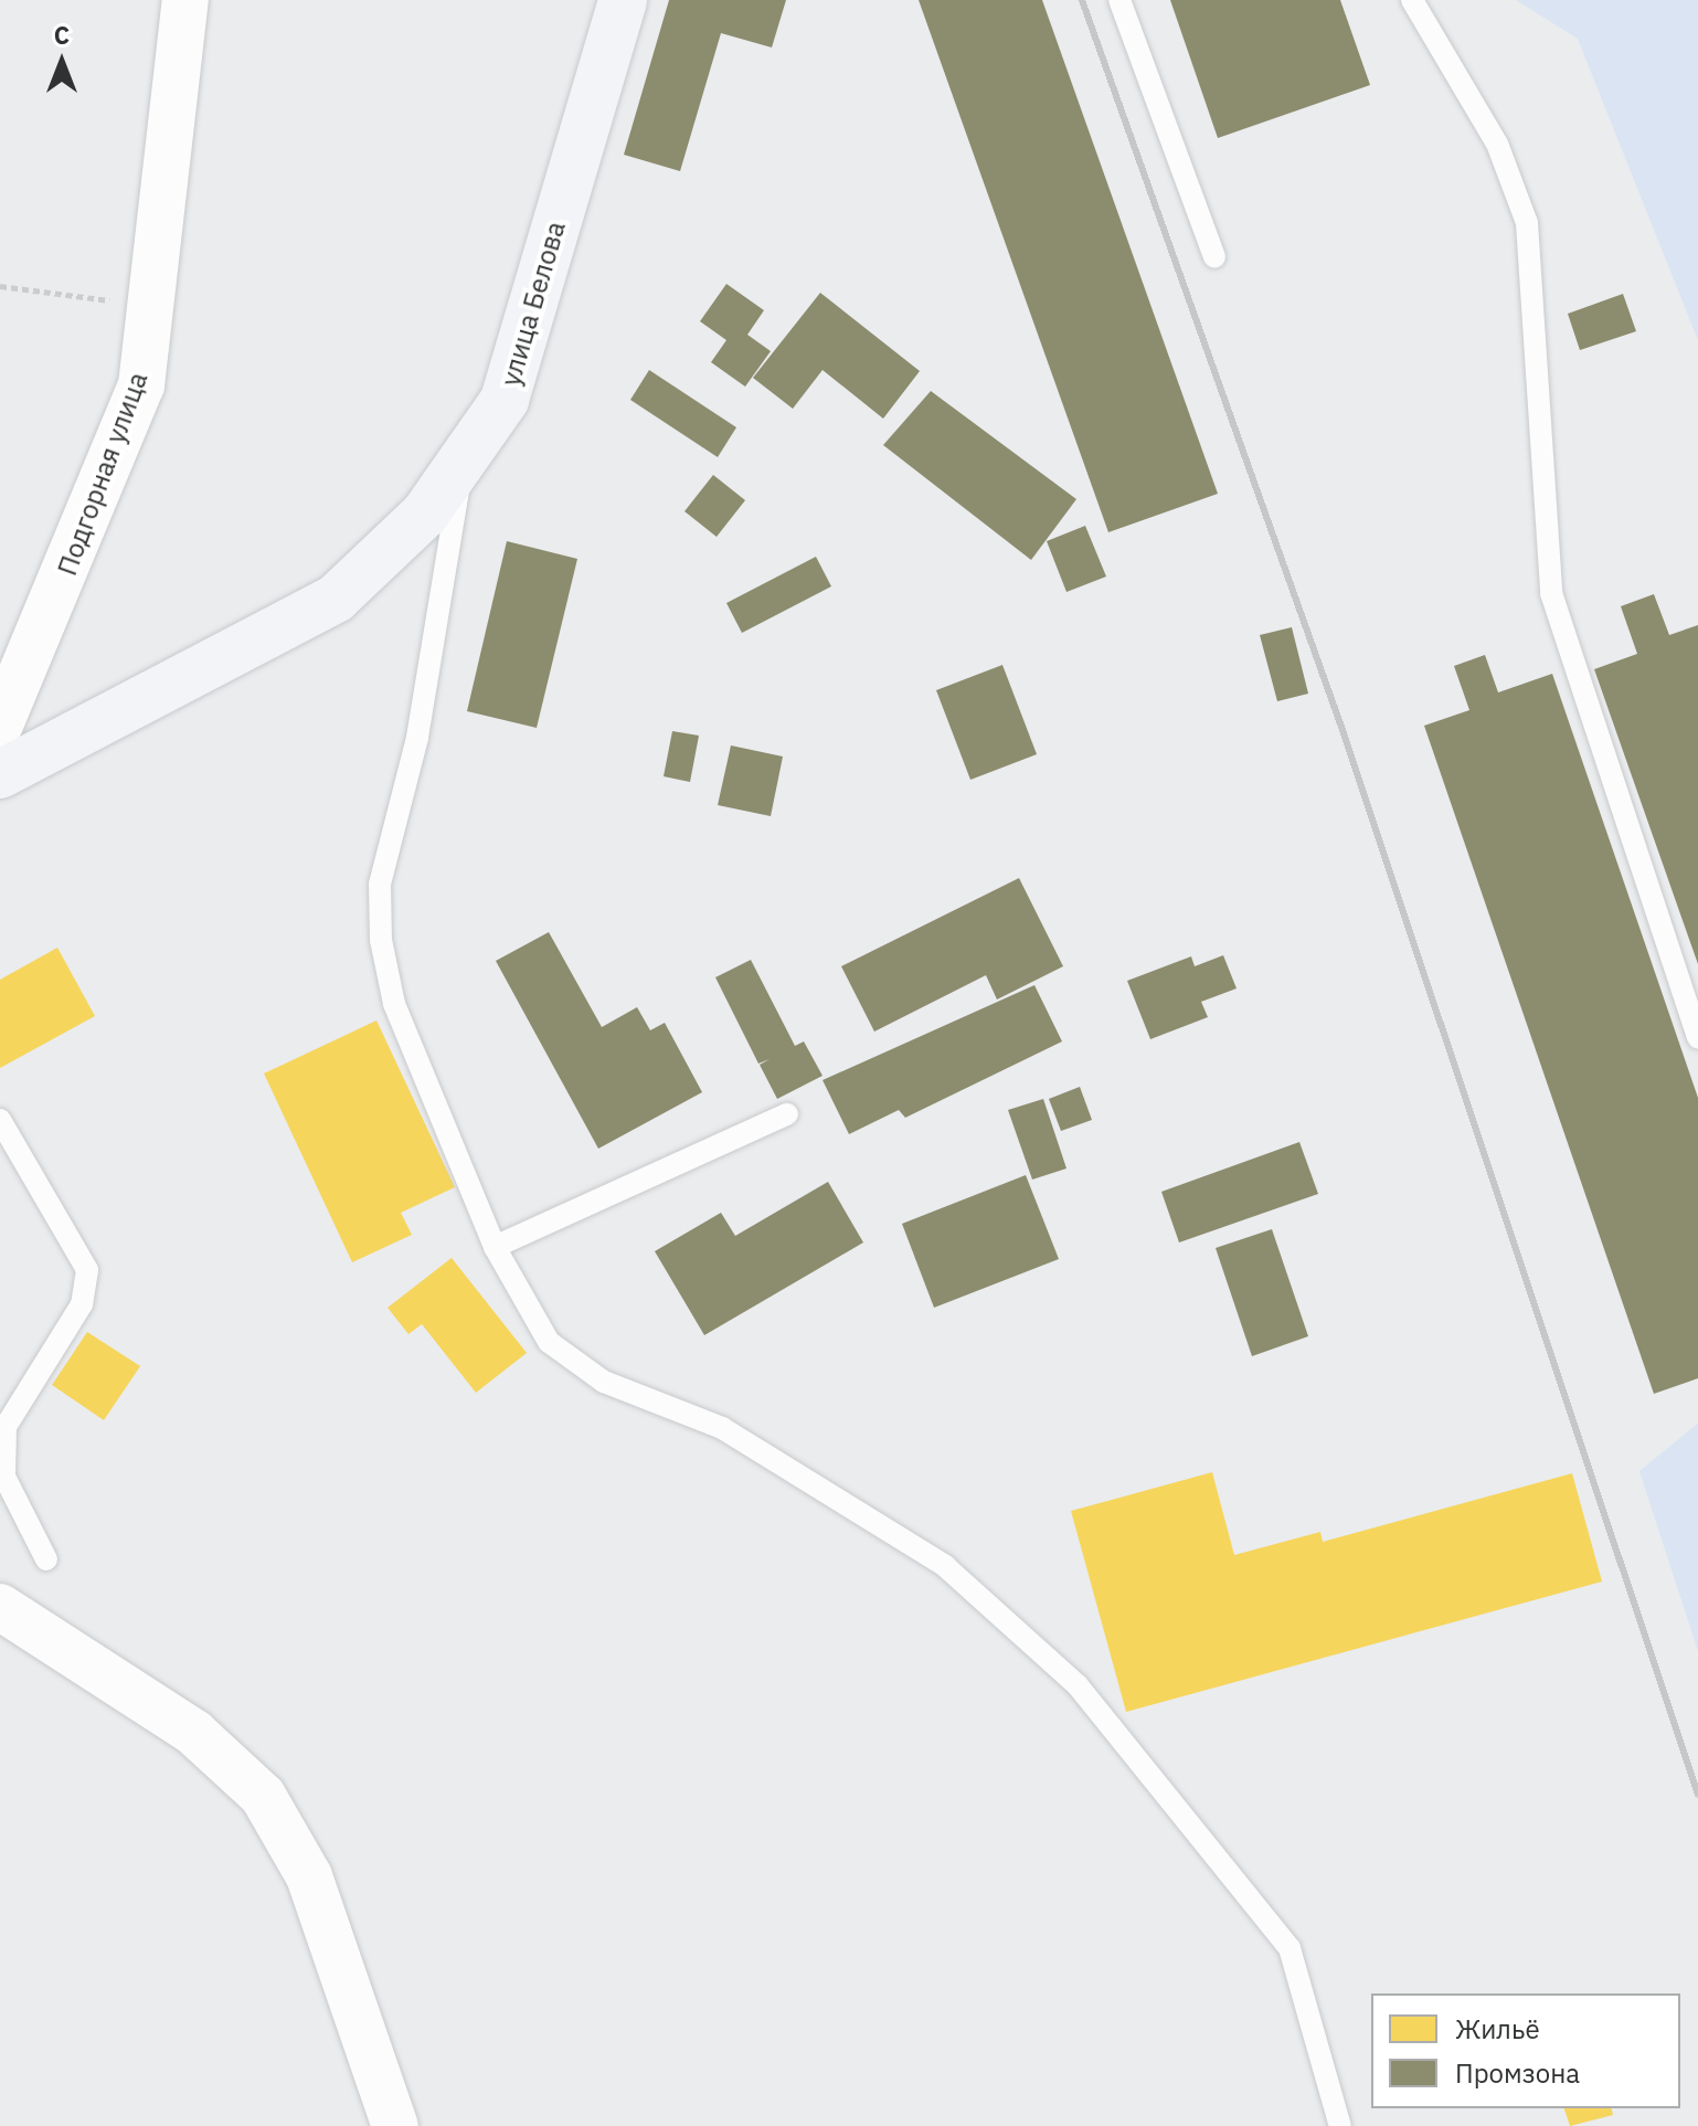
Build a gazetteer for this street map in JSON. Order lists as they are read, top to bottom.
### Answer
{
  "streets": {
    "main road": ["улица Белова"],
    "street": ["Подгорная улица"]
  },
  "legend": ["Жильё", "Промзона"],
  "north": "top"
}
